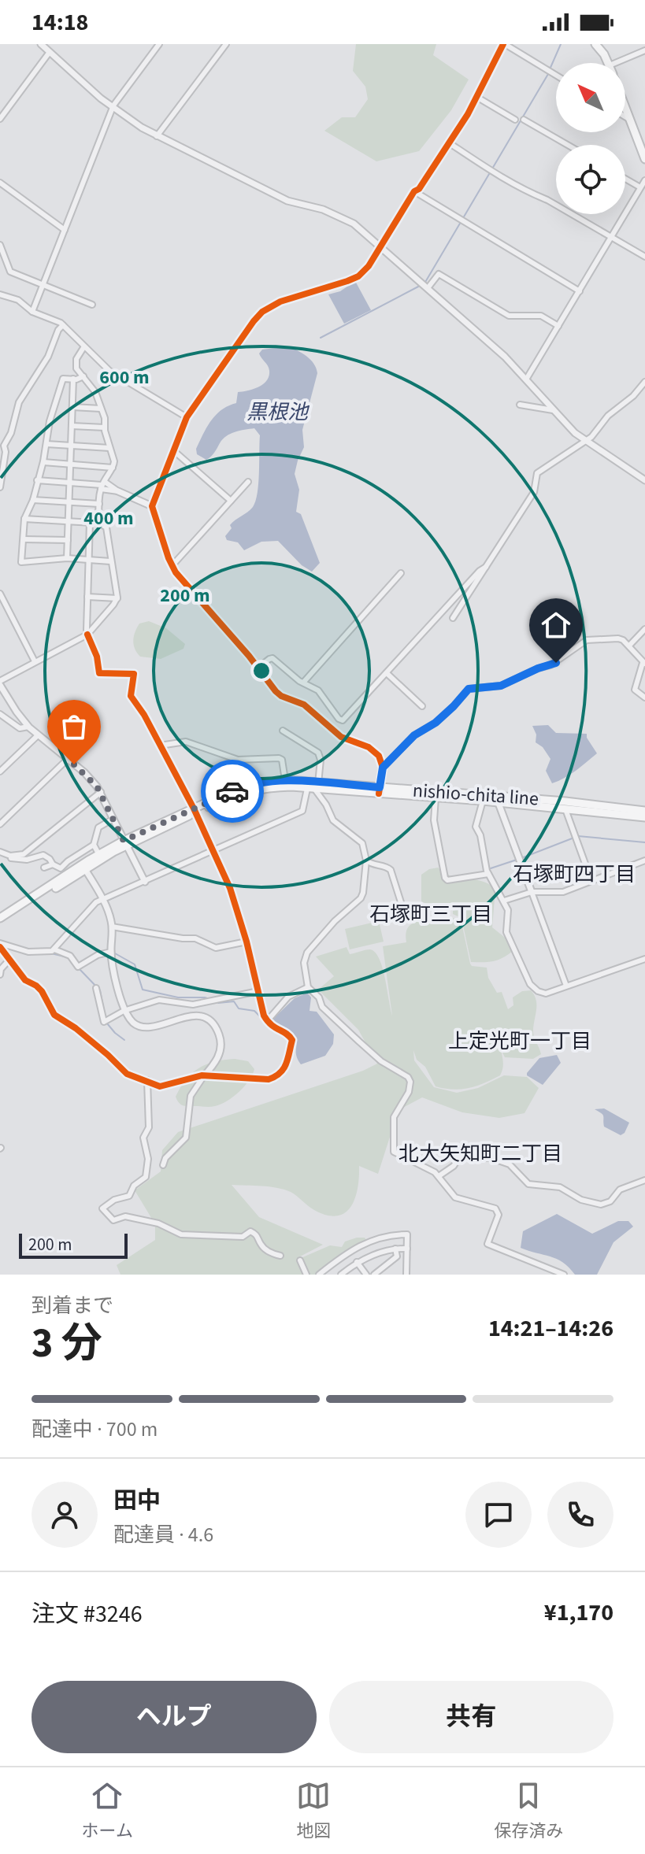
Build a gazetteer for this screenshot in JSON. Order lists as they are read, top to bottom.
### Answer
{
  "streets": {
    "main road": ["nishio-chita line"]
  },
  "districts": [
    "石塚町四丁目",
    "石塚町三丁目",
    "上定光町一丁目",
    "北大矢知町二丁目"
  ],
  "water": ["黒根池"],
  "scale_bar": "200 m",
  "north": "top left",
  "page": {
    "status": "14:18",
    "scale": "200 m",
    "heading": ["3 分", "到着まで", "14:21–14:26"],
    "panel": [
      "田中",
      "配達員 · 4.6",
      "注文 #3246",
      "¥1,170"
    ],
    "bar": "配達中 · 700 m",
    "buttons": ["ヘルプ", "共有"],
    "tabs": ["ホーム", "地図", "保存済み"]
  },
  "rings": ["600 m", "400 m", "200 m"]
}
